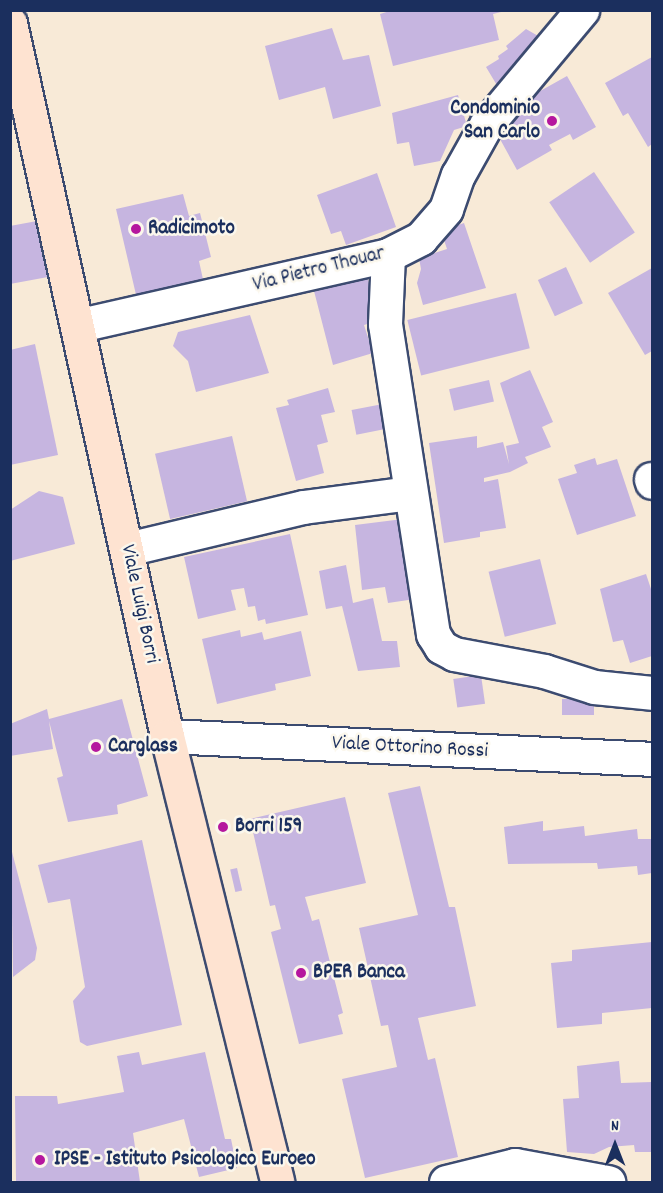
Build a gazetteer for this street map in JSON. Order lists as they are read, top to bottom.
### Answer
{
  "streets": {
    "main road": ["Viale Luigi Borri"],
    "street": ["Via Pietro Thouar", "Viale Ottorino Rossi"]
  },
  "crossings": [
    ["Via Pietro Thouar", "Viale Luigi Borri"],
    ["Viale Luigi Borri", "Viale Ottorino Rossi"]
  ],
  "places": [
    "Condominio San Carlo",
    "Radicimoto",
    "Carglass",
    "Borri 159",
    "BPER Banca",
    "IPSE - Istituto Psicologico Euroeo"
  ],
  "north": "top"
}
